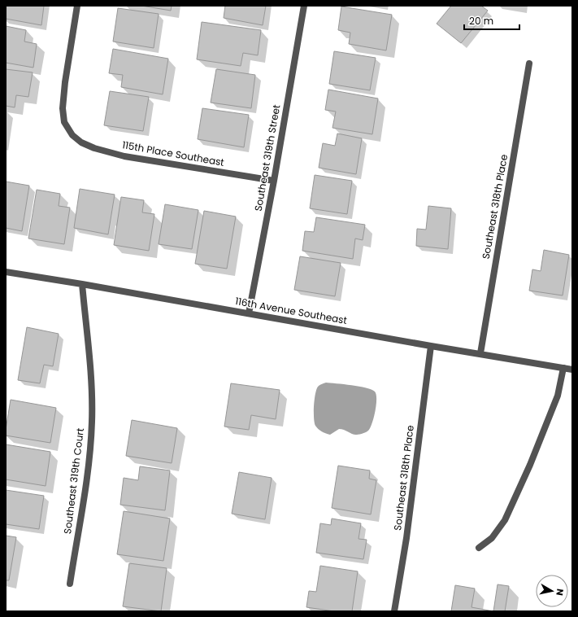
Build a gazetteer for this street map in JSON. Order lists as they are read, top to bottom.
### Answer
{
  "streets": {
    "street": [
      "115th Place Southeast",
      "Southeast 319th Street",
      "Southeast 318th Place",
      "116th Avenue Southeast",
      "Southeast 319th Court"
    ]
  },
  "crossings": [
    ["115th Place Southeast", "Southeast 319th Street"],
    ["Southeast 319th Street", "116th Avenue Southeast"],
    ["Southeast 318th Place", "116th Avenue Southeast"],
    ["116th Avenue Southeast", "Southeast 319th Court"]
  ],
  "scale_bar": "20 m",
  "north": "right"
}
